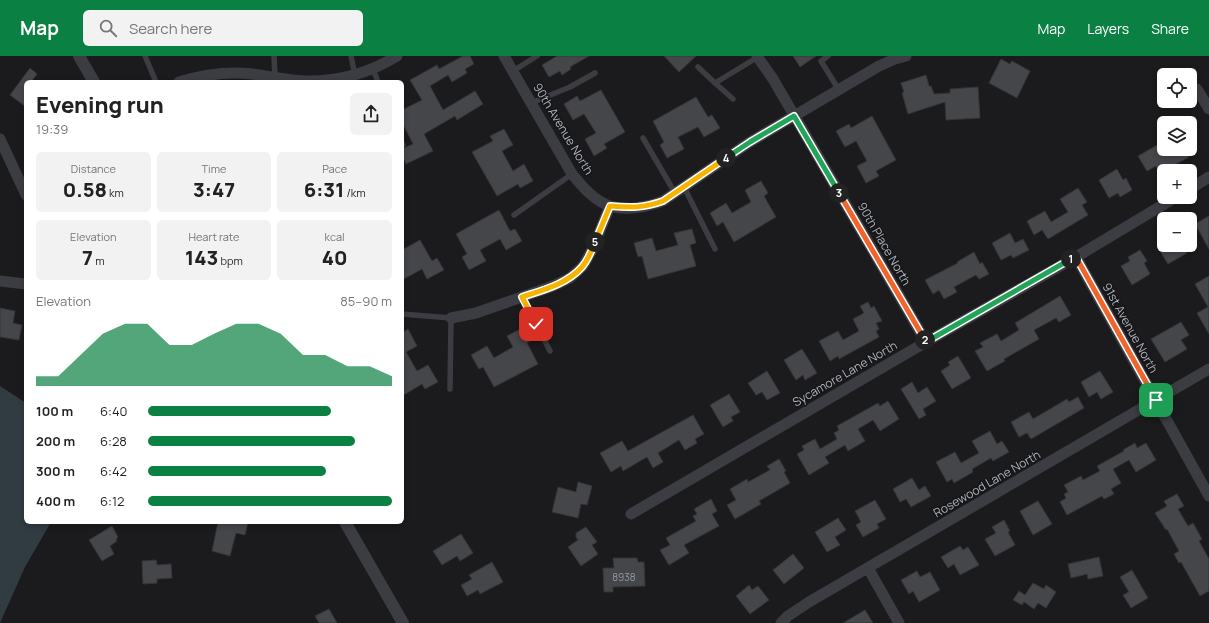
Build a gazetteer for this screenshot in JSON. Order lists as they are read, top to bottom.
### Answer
{
  "streets": {
    "street": [
      "90th Avenue North",
      "90th Place North",
      "91st Avenue North",
      "Sycamore Lane North",
      "Rosewood Lane North"
    ]
  },
  "crossings": [
    ["90th Place North", "Sycamore Lane North"],
    ["91st Avenue North", "Sycamore Lane North"],
    ["91st Avenue North", "Rosewood Lane North"]
  ],
  "house_numbers": ["8938"],
  "page": {
    "header": "Map",
    "search": "Search here",
    "nav": ["Map", "Layers", "Share"],
    "map_buttons": ["+", "−"],
    "heading": ["Evening run", "19:39"],
    "pins": [
      "4",
      "3",
      "5",
      "1",
      "2"
    ],
    "stats": [
      ["Distance", "0.58 km"],
      ["Time", "3:47"],
      ["Pace", "6:31 /km"],
      ["Elevation", "7 m"],
      ["Heart rate", "143 bpm"],
      ["kcal", "40"]
    ],
    "chart": ["Elevation", "85–90 m"],
    "list": [
      {
        "name": "100 m",
        "note": "6:40"
      },
      {
        "name": "200 m",
        "note": "6:28"
      },
      {
        "name": "300 m",
        "note": "6:42"
      },
      {
        "name": "400 m",
        "note": "6:12"
      }
    ]
  }
}
